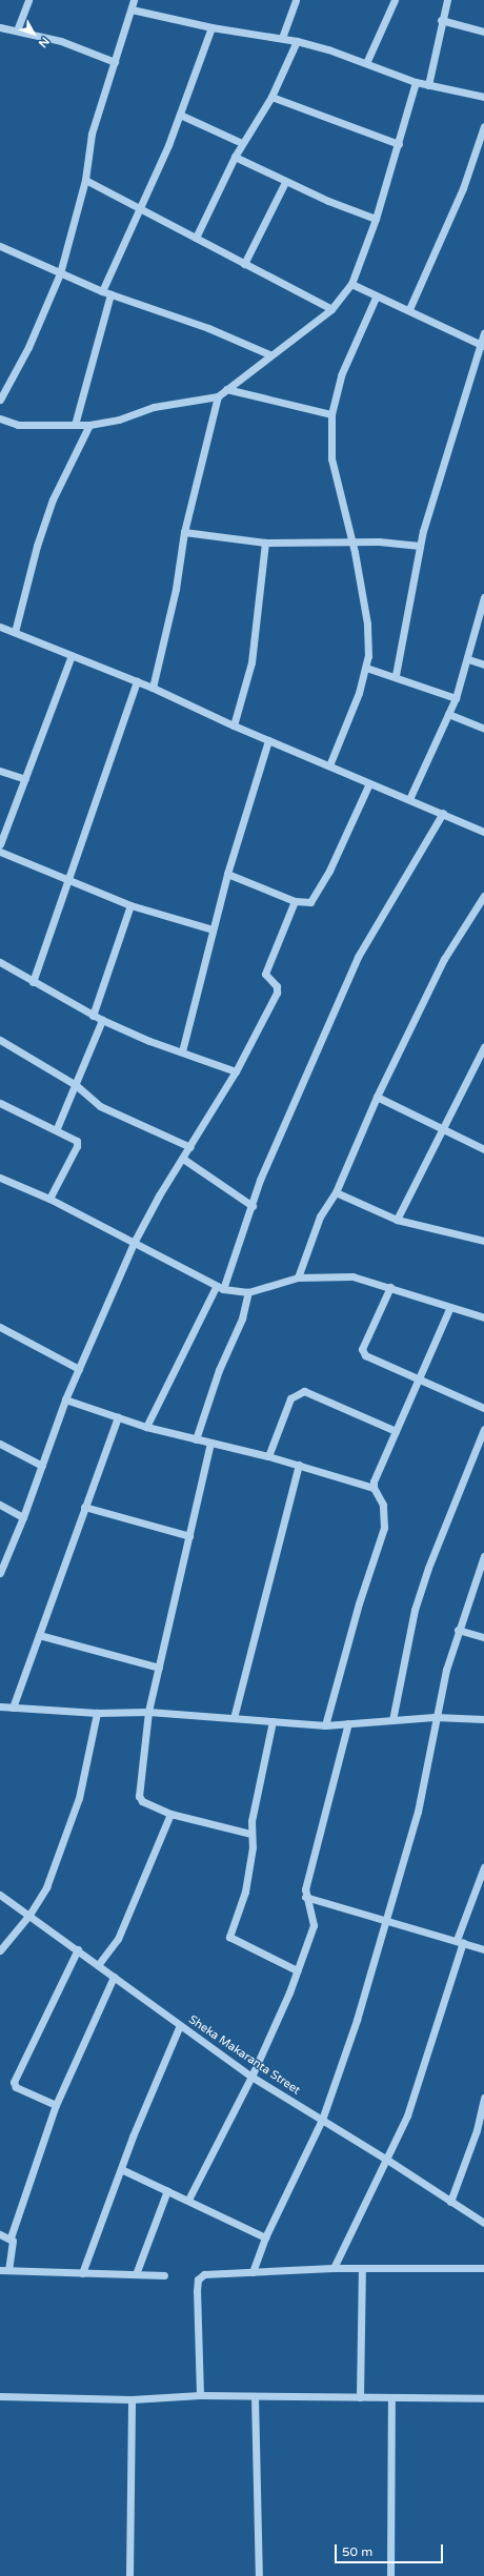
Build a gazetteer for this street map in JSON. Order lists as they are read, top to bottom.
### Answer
{
  "streets": {
    "street": ["Sheka Makaranta Street"]
  },
  "scale_bar": "50 m",
  "north": "bottom right"
}
